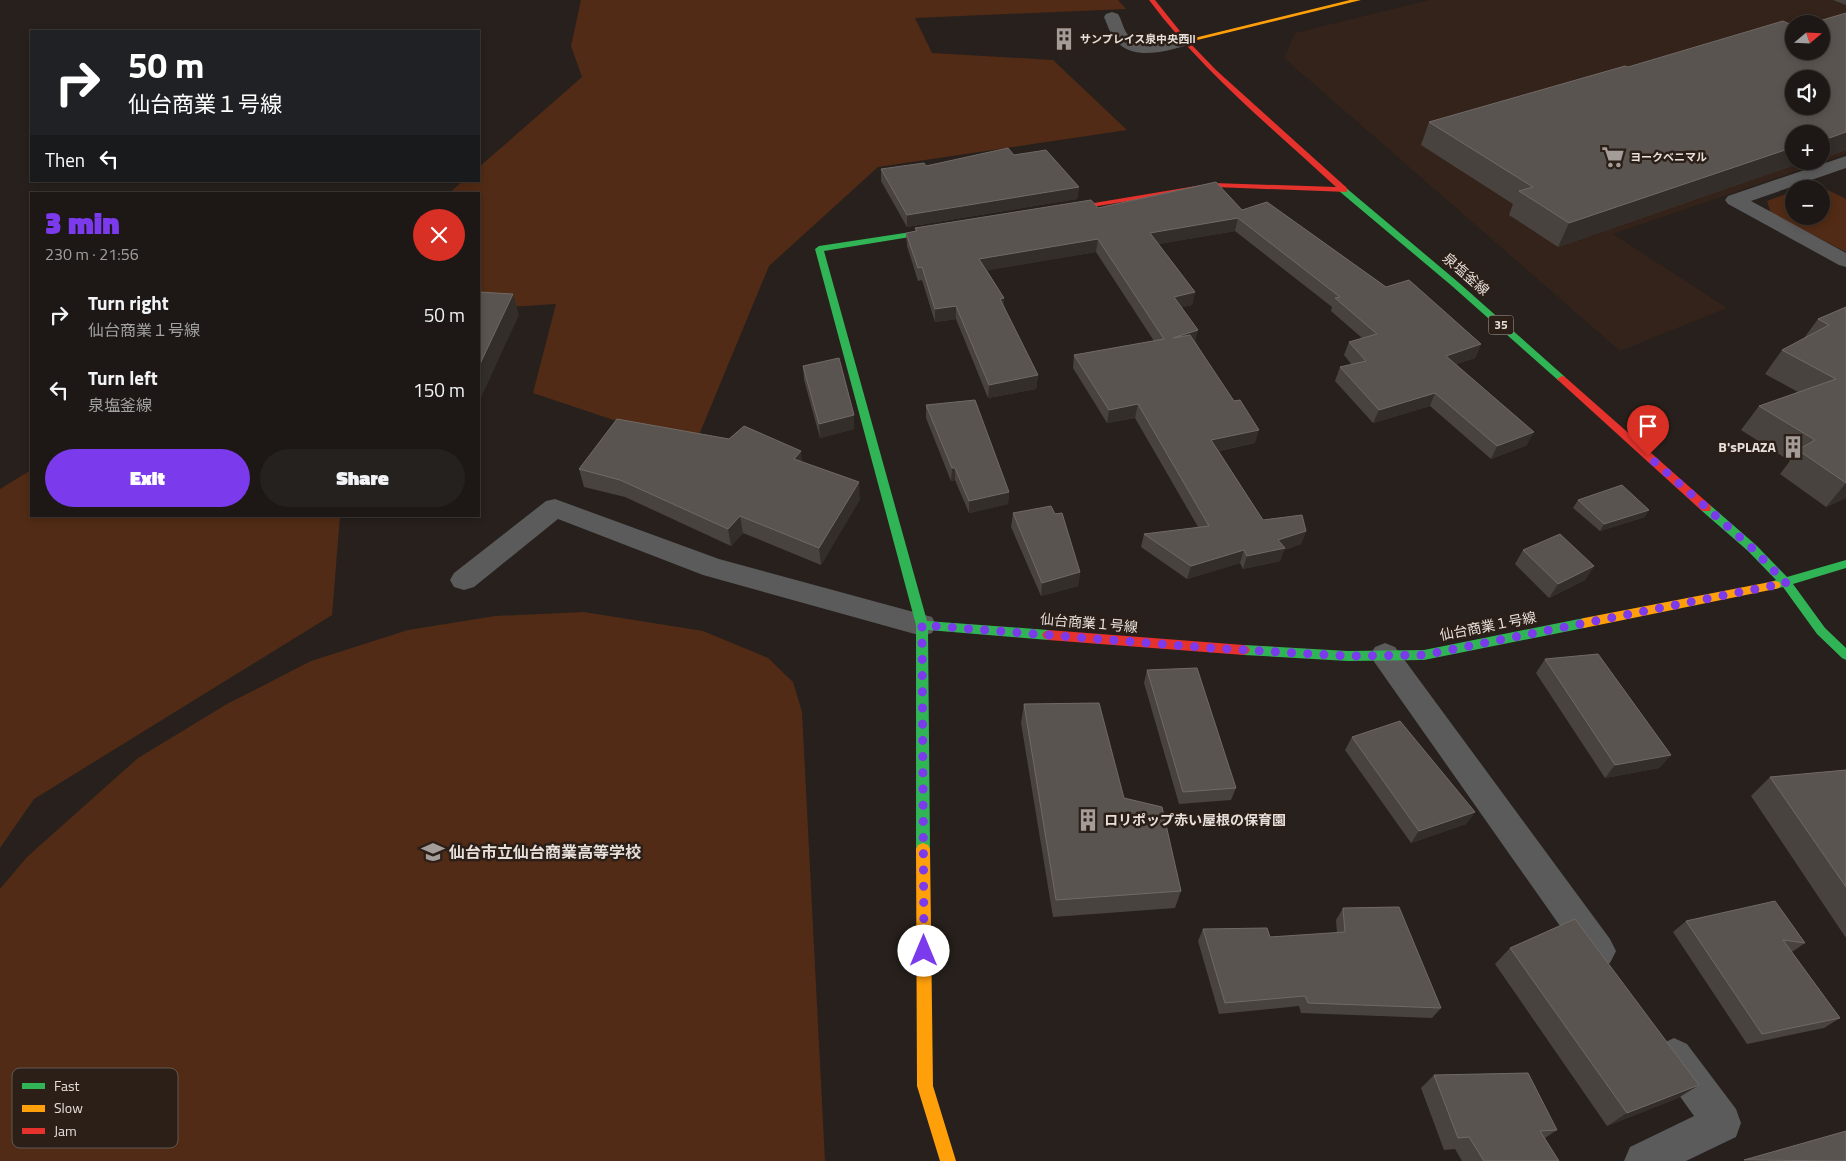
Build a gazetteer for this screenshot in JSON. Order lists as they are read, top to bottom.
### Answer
{
  "streets": {
    "street": ["泉塩釜線", "35", "仙台商業１号線"]
  },
  "crossings": [
    ["泉塩釜線", "仙台商業１号線"]
  ],
  "places": {
    "building": ["サンプレイス泉中央西II", "B'sPLAZA", "ロリポップ赤い屋根の保育園"],
    "supermarket": ["ヨークベニマル"],
    "school or university": ["仙台市立仙台商業高等学校"]
  },
  "legend": ["Fast", "Slow", "Jam"],
  "north": "right",
  "page": {
    "map_buttons": ["+", "−"],
    "turn": ["50 m", "仙台商業１号線"],
    "then": "Then",
    "heading": ["3 min", "230 m · 21:56"],
    "list": [
      {
        "name": "Turn right",
        "note": "仙台商業１号線",
        "value": "50 m"
      },
      {
        "name": "Turn left",
        "note": "泉塩釜線",
        "value": "150 m"
      }
    ],
    "buttons": ["Exit", "Share"]
  }
}
